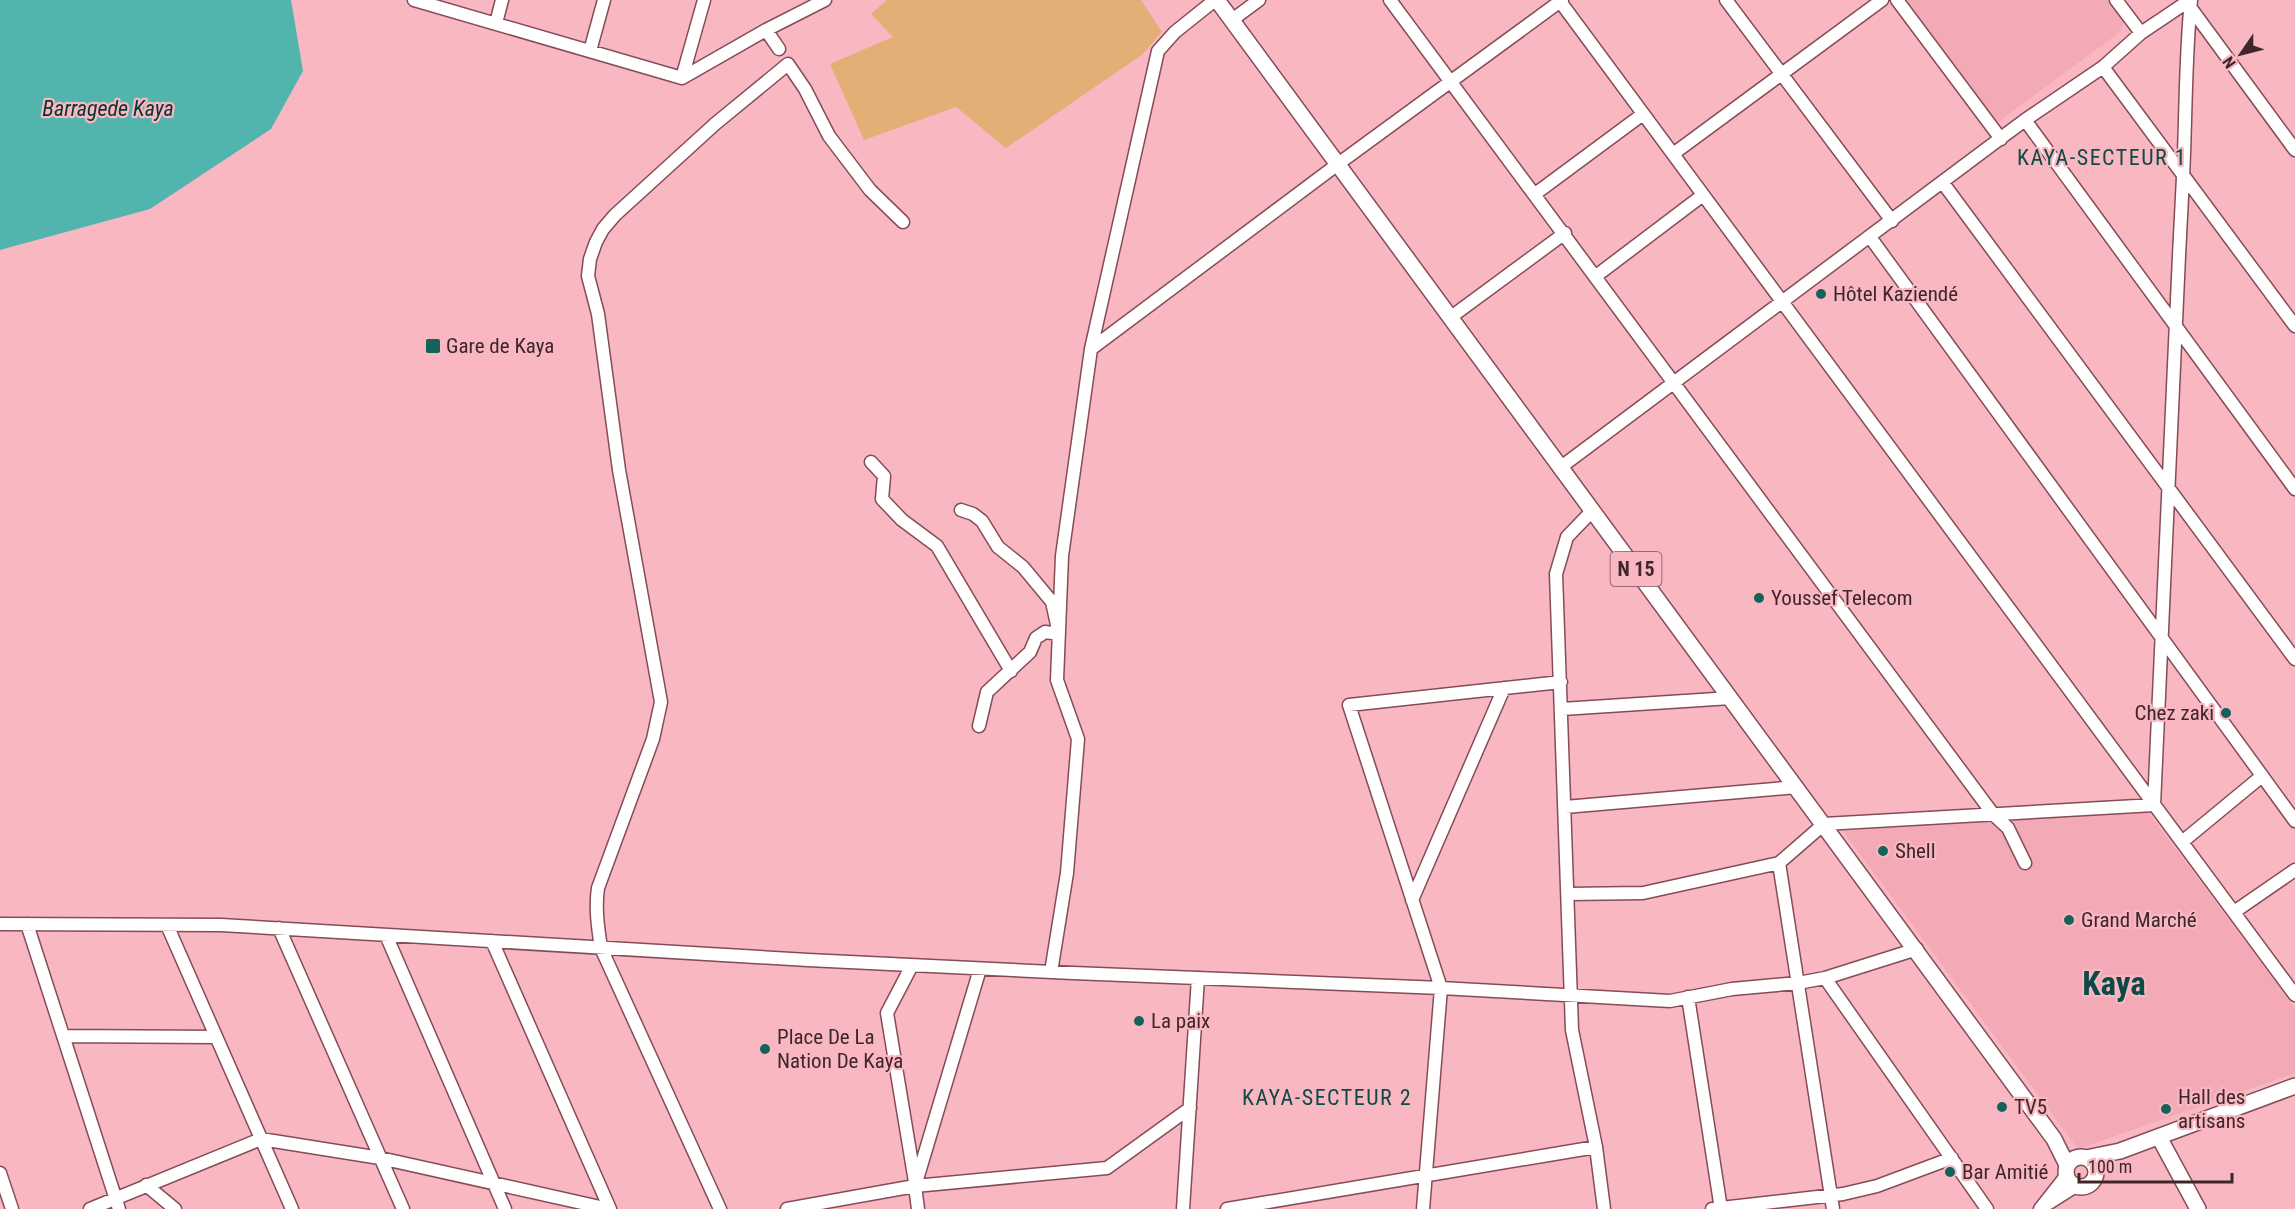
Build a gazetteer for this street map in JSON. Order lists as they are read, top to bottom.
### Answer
{
  "streets": {
    "main road": ["N 15"]
  },
  "districts": ["KAYA-SECTEUR 1", "Kaya", "KAYA-SECTEUR 2"],
  "water": ["Barragede Kaya"],
  "places": {
    "other": [
      "Hôtel Kaziendé",
      "Youssef Telecom",
      "Chez zaki",
      "Shell",
      "Grand Marché",
      "La paix",
      "Place De La Nation De Kaya",
      "TV5",
      "Hall des artisans",
      "Bar Amitié"
    ],
    "transit": ["Gare de Kaya"]
  },
  "scale_bar": "100 m",
  "north": "bottom left"
}
